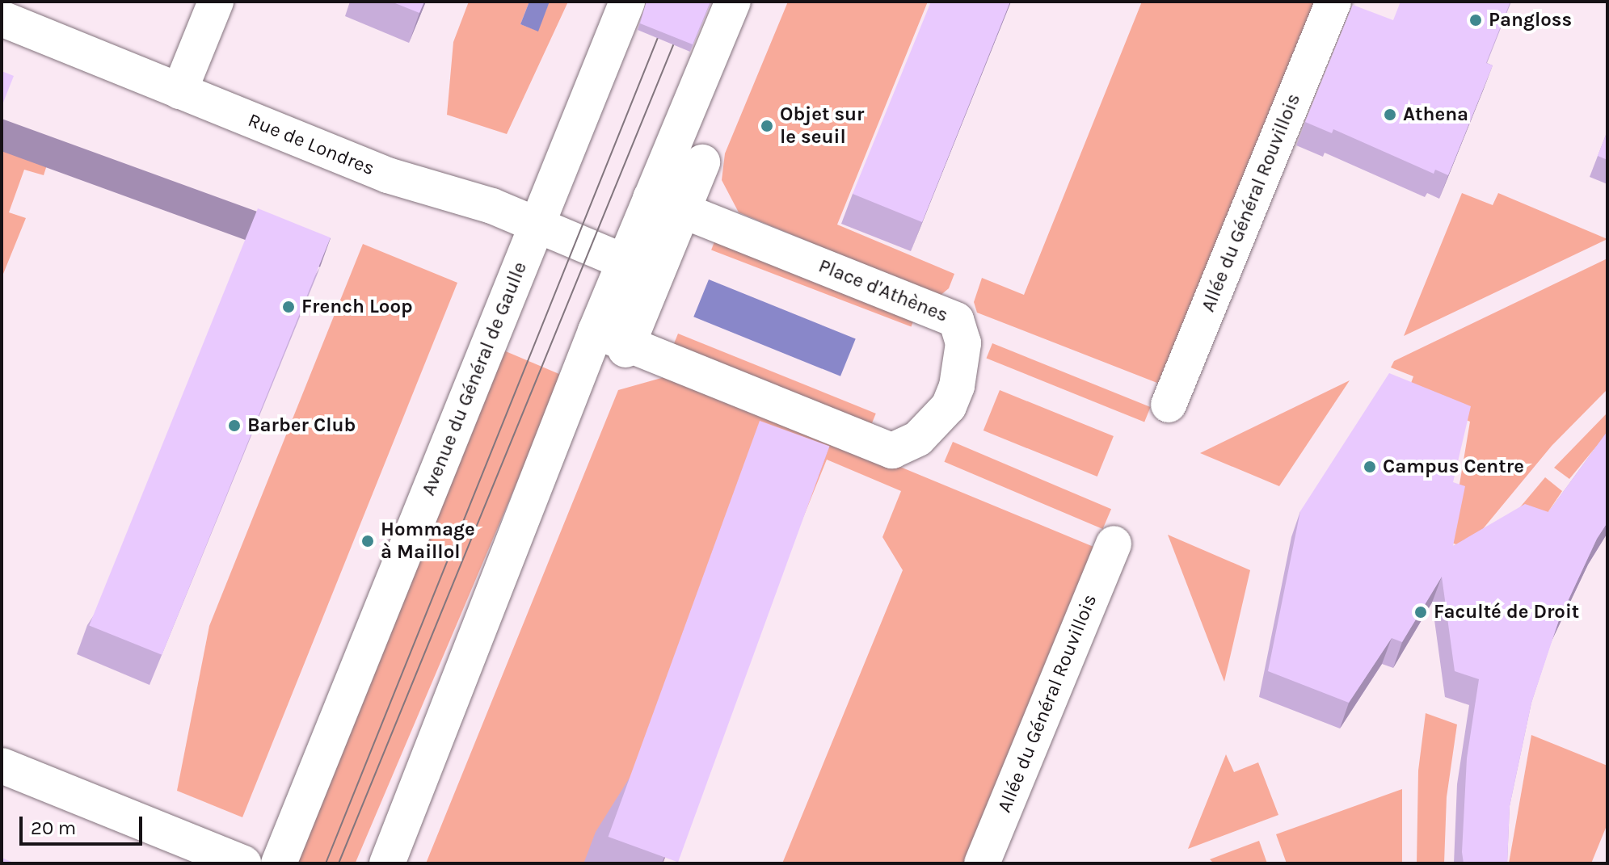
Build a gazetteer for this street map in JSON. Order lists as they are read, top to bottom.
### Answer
{
  "streets": {
    "street": [
      "Rue de Londres",
      "Allée du Général Rouvillois",
      "Place d'Athènes",
      "Avenue du Général de Gaulle"
    ]
  },
  "crossings": [
    ["Rue de Londres", "Avenue du Général de Gaulle"]
  ],
  "places": [
    "Pangloss",
    "Athena",
    "Objet sur le seuil",
    "French Loop",
    "Barber Club",
    "Campus Centre",
    "Hommage à Maillol",
    "Faculté de Droit"
  ],
  "scale_bar": "20 m"
}
